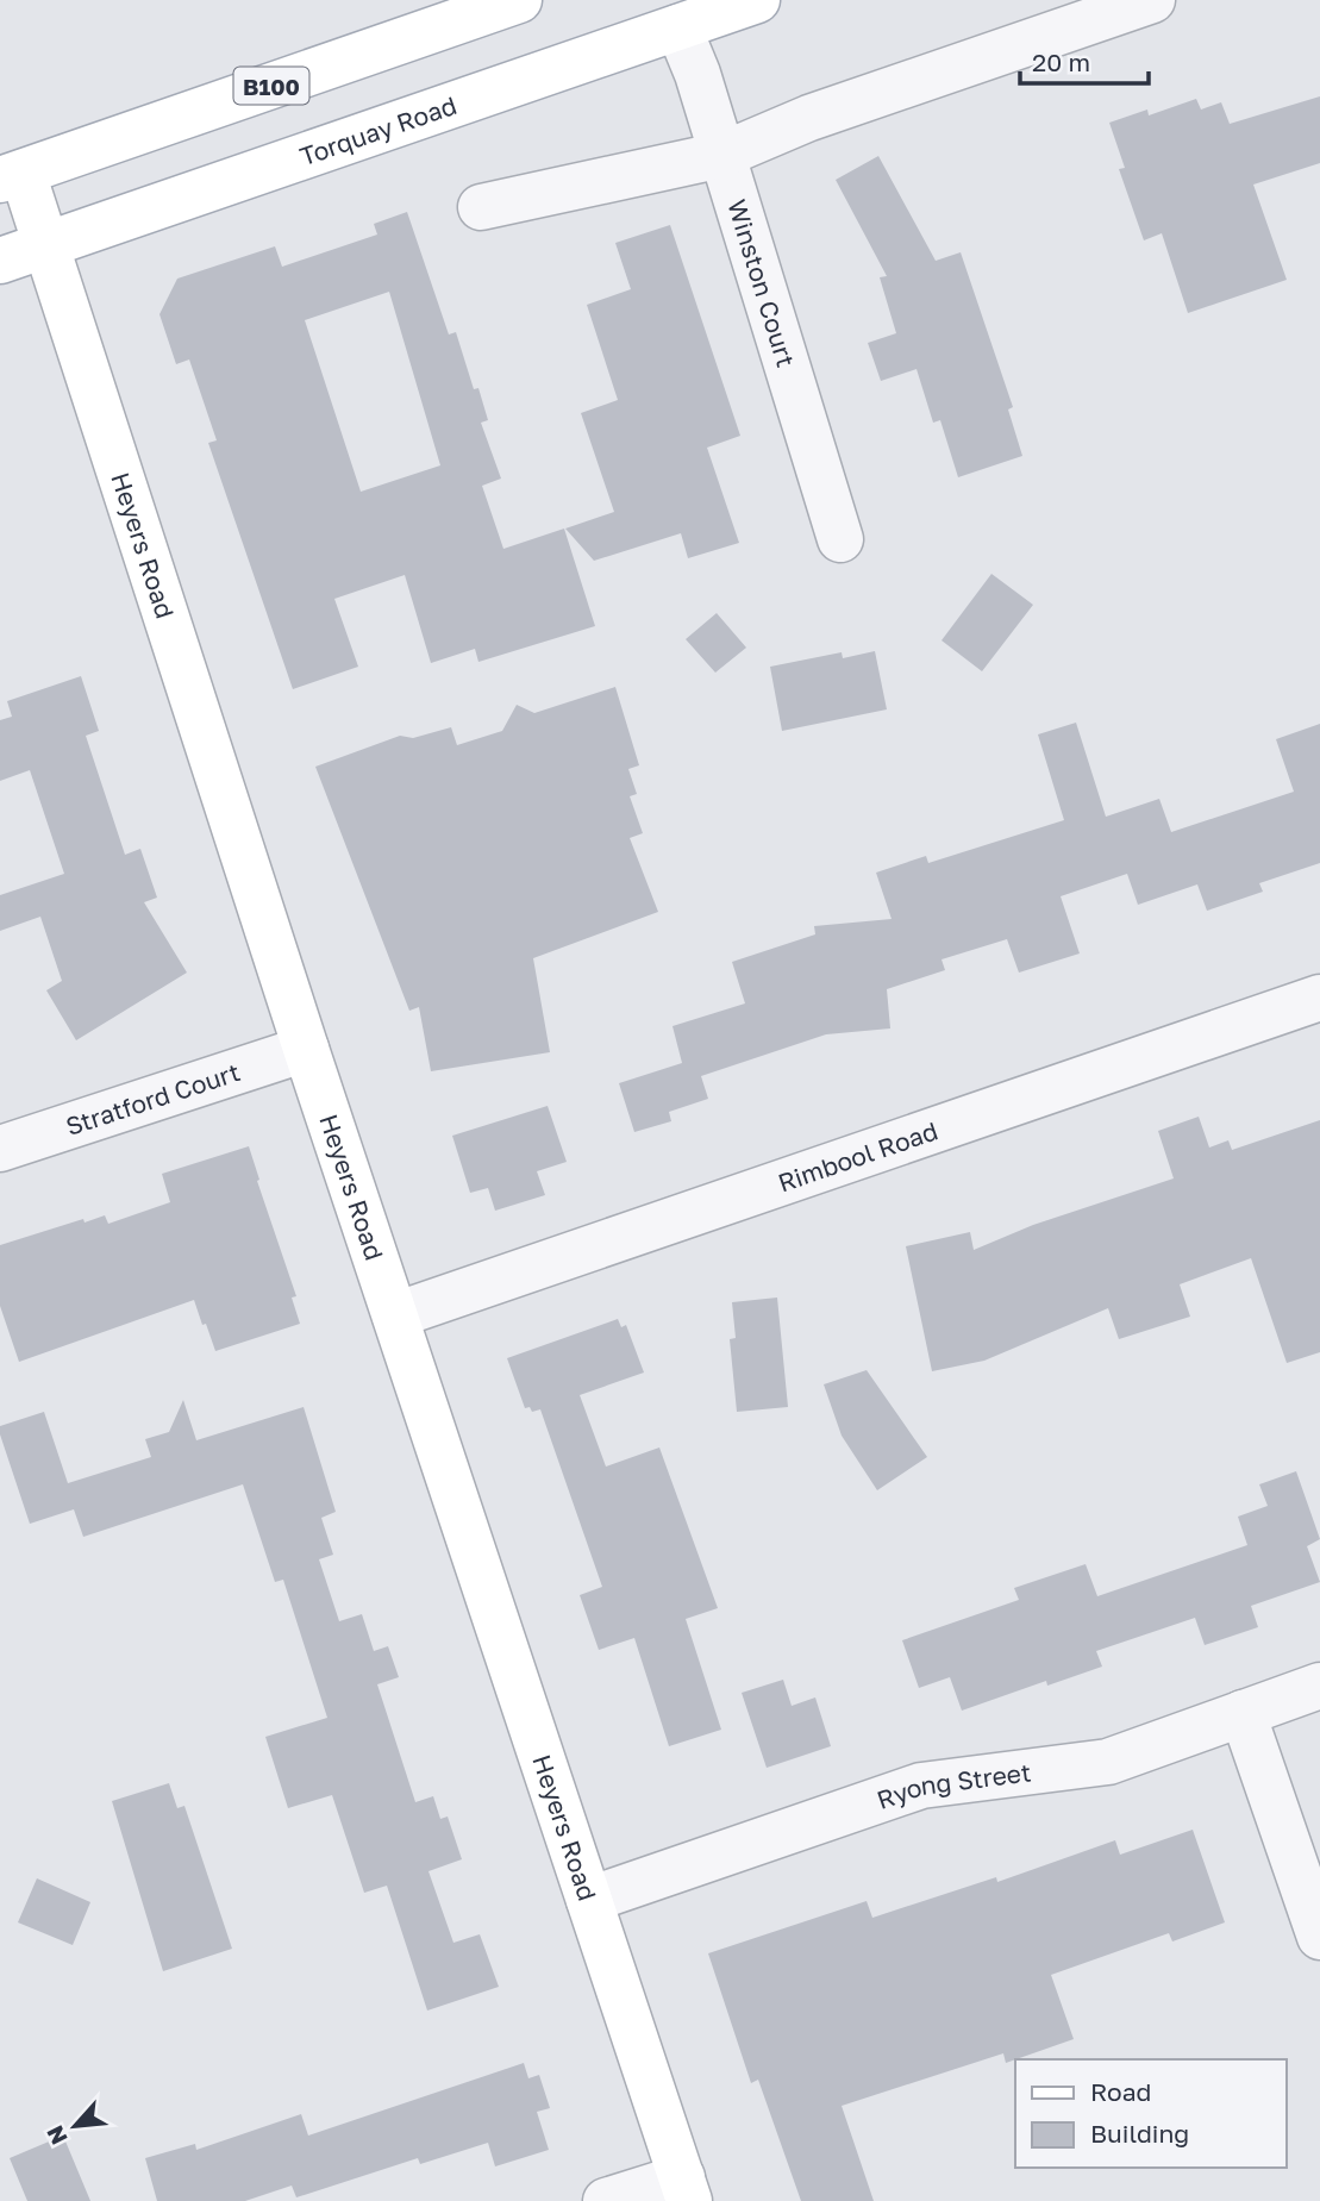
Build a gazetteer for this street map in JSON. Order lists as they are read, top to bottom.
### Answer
{
  "streets": {
    "street": [
      "B100",
      "Torquay Road",
      "Winston Court",
      "Heyers Road",
      "Stratford Court",
      "Rimbool Road",
      "Ryong Street"
    ]
  },
  "crossings": [
    ["B100", "Heyers Road"],
    ["Torquay Road", "Winston Court"],
    ["Torquay Road", "Heyers Road"],
    ["Heyers Road", "Stratford Court"],
    ["Heyers Road", "Rimbool Road"],
    ["Heyers Road", "Ryong Street"]
  ],
  "legend": ["Road", "Building"],
  "scale_bar": "20 m",
  "north": "bottom left"
}
